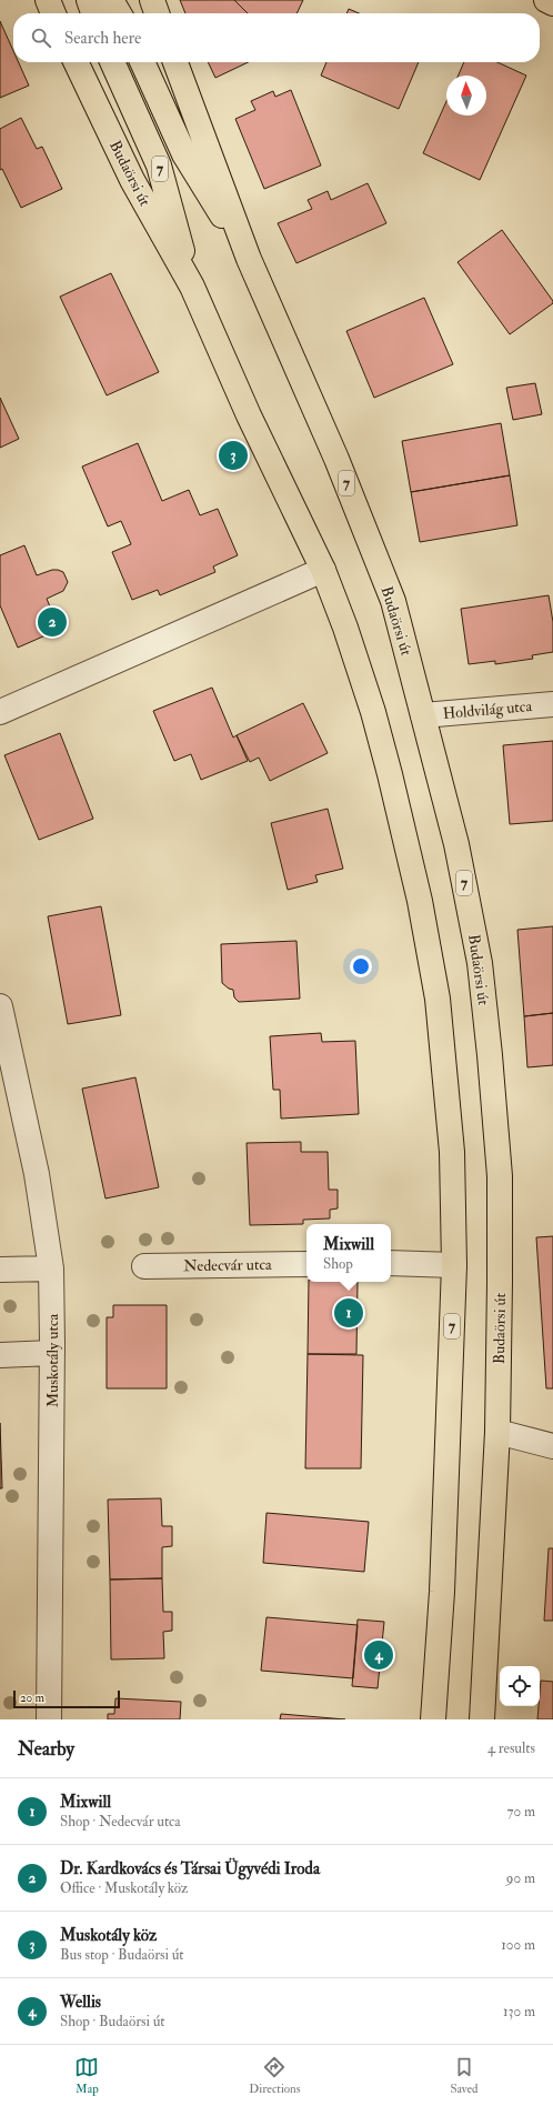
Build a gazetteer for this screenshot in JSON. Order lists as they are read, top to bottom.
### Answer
{
  "streets": {
    "main road": ["7", "Budaörsi út"],
    "street": ["Holdvilág utca", "Nedecvár utca", "Muskotály utca"]
  },
  "crossings": [
    ["Budaörsi út", "Holdvilág utca"]
  ],
  "scale_bar": "20 m",
  "north": "top",
  "page": {
    "search": "Search here",
    "pins": [
      "3",
      "2",
      "1",
      "4"
    ],
    "popup": ["Mixwill", "Shop"],
    "scale": "20 m",
    "heading": ["Nearby", "4 results"],
    "list": [
      {
        "mark": "1",
        "name": "Mixwill",
        "note": "Shop · Nedecvár utca",
        "value": "70 m"
      },
      {
        "mark": "2",
        "name": "Dr. Kardkovács és Társai Ügyvédi Iroda",
        "note": "Office · Muskotály köz",
        "value": "90 m"
      },
      {
        "mark": "3",
        "name": "Muskotály köz",
        "note": "Bus stop · Budaörsi út",
        "value": "100 m"
      },
      {
        "mark": "4",
        "name": "Wellis",
        "note": "Shop · Budaörsi út",
        "value": "130 m"
      }
    ],
    "nav": ["Map", "Directions", "Saved"]
  }
}
